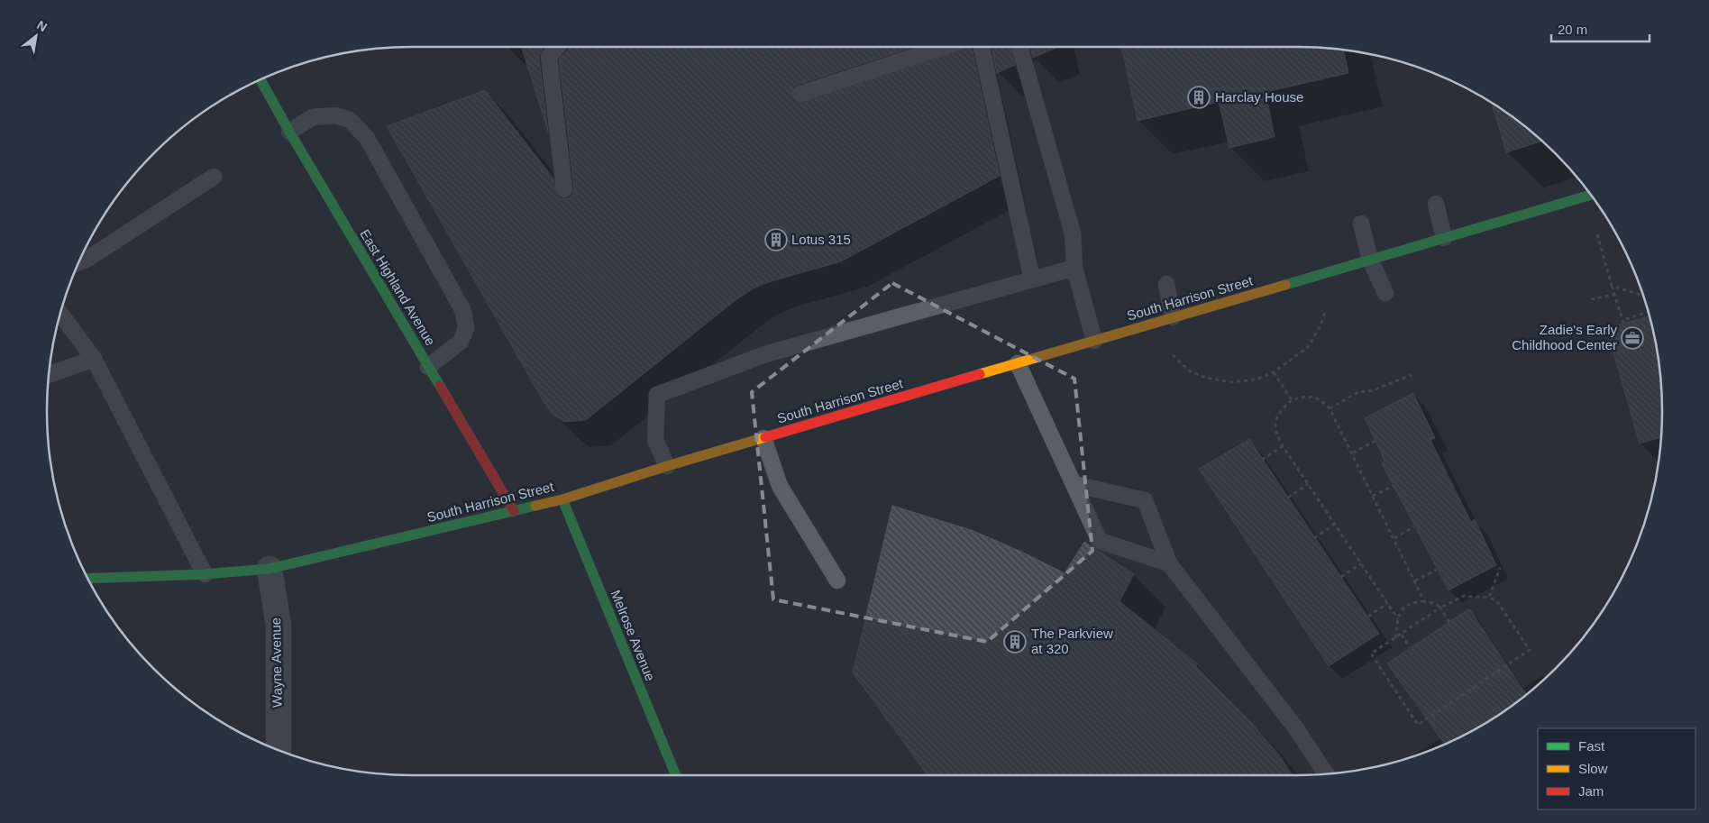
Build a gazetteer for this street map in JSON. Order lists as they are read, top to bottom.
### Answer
{
  "streets": {
    "main road": ["East Highland Avenue", "South Harrison Street", "Melrose Avenue"],
    "street": ["Wayne Avenue"]
  },
  "crossings": [
    ["East Highland Avenue", "South Harrison Street"],
    ["South Harrison Street", "Melrose Avenue"],
    ["South Harrison Street", "Wayne Avenue"]
  ],
  "places": {
    "building": ["Harclay House", "Lotus 315", "The Parkview at 320"],
    "office": ["Zadie's Early Childhood Center"]
  },
  "legend": ["Fast", "Slow", "Jam"],
  "scale_bar": "20 m",
  "north": "top right"
}
